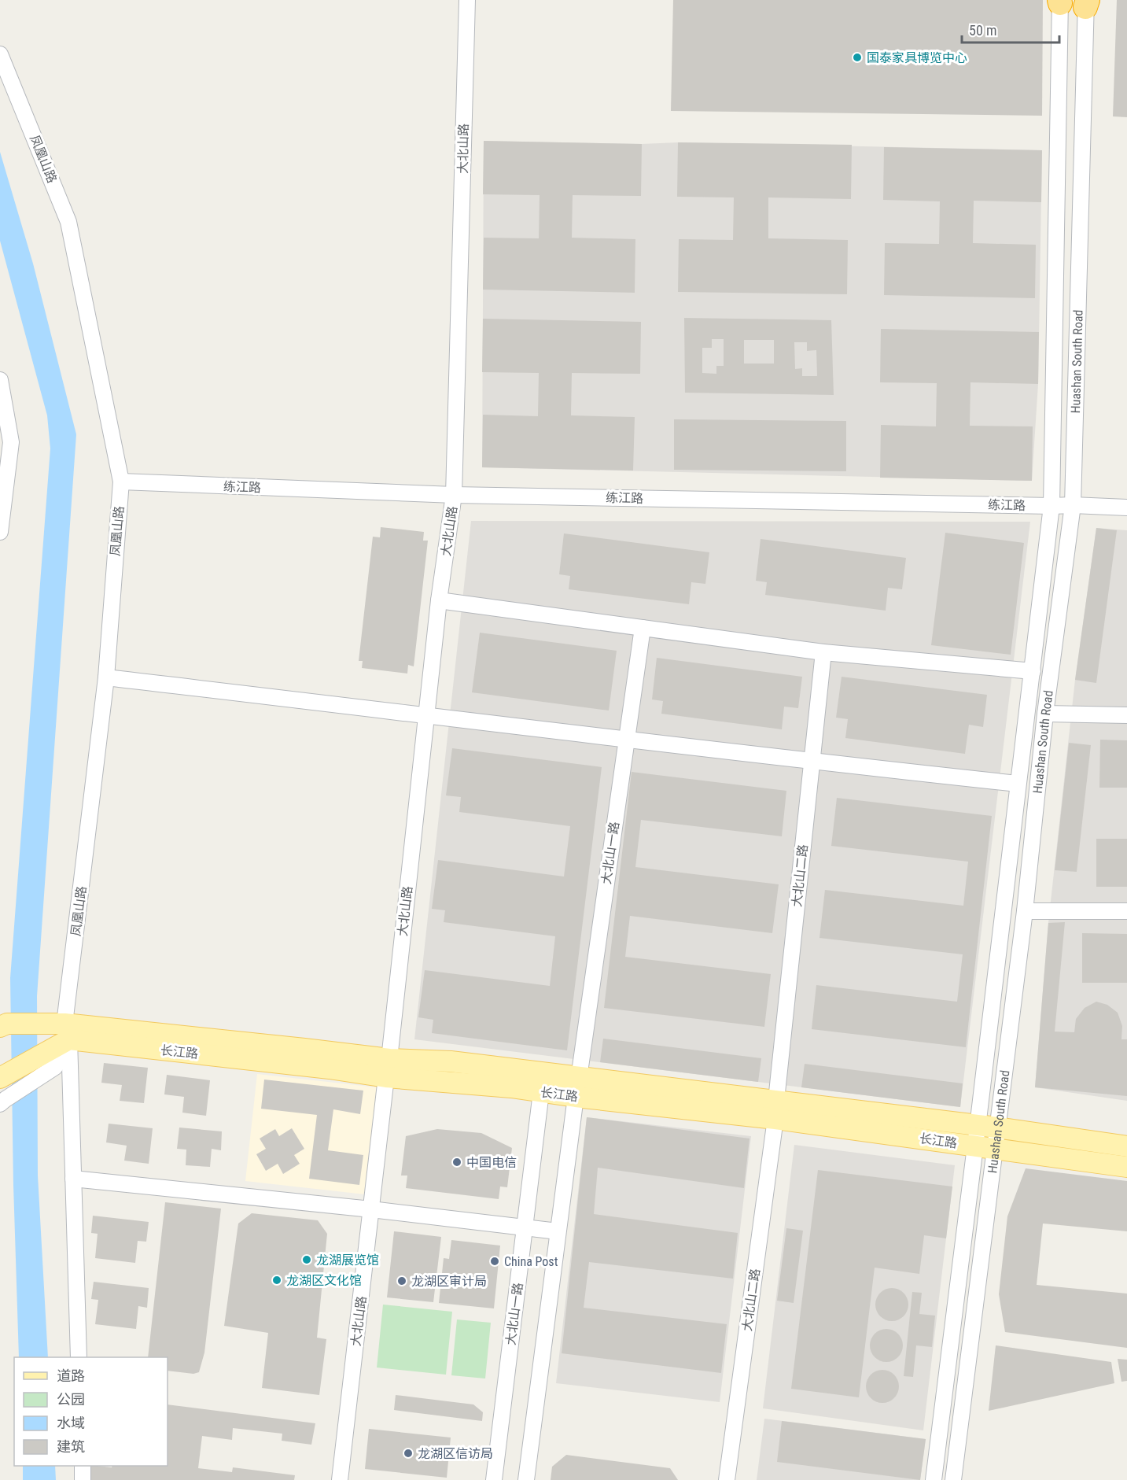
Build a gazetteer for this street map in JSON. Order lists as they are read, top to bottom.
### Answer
{
  "streets": {
    "main road": ["长江路"],
    "street": [
      "大北山路",
      "凤凰山路",
      "Huashan South Road",
      "练江路",
      "大北山一路",
      "大北山二路"
    ]
  },
  "crossings": [
    ["大北山路", "练江路"],
    ["大北山路", "长江路"],
    ["凤凰山路", "练江路"],
    ["凤凰山路", "长江路"],
    ["Huashan South Road", "练江路"],
    ["Huashan South Road", "长江路"],
    ["大北山一路", "长江路"],
    ["大北山二路", "长江路"]
  ],
  "places": [
    "国泰家具博览中心",
    "中国电信",
    "龙湖展览馆",
    "China Post",
    "龙湖区文化馆",
    "龙湖区审计局",
    "龙湖区信访局"
  ],
  "legend": [
    "道路",
    "公园",
    "水域",
    "建筑"
  ],
  "scale_bar": "50 m"
}
